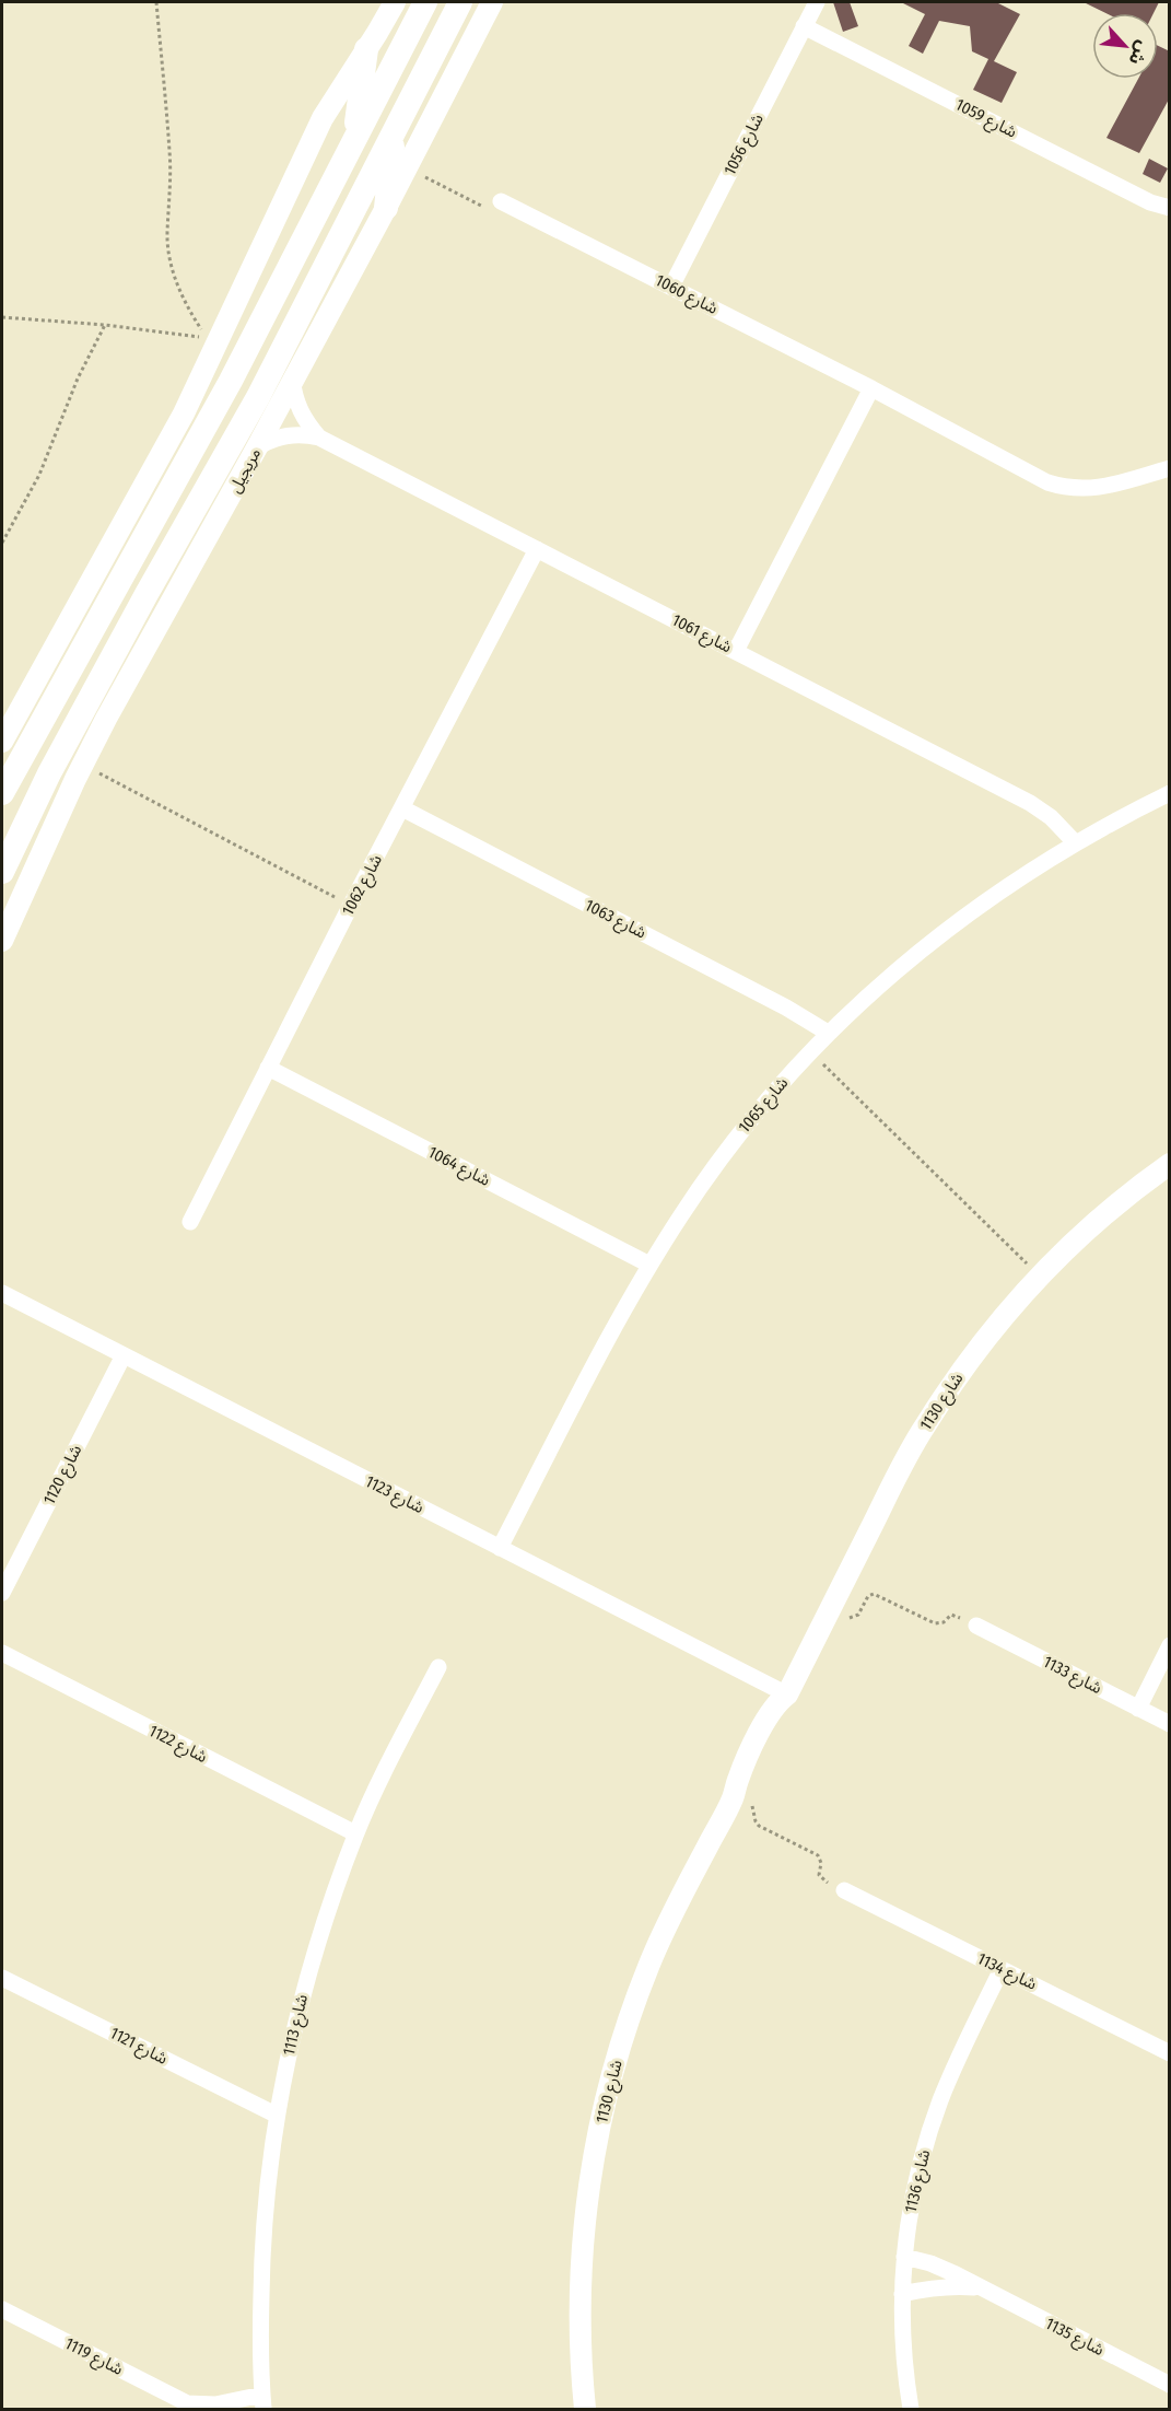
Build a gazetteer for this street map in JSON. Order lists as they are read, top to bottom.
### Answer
{
  "streets": {
    "main road": ["مريجيل"],
    "street": [
      "شارع 1059",
      "شارع 1056",
      "شارع 1060",
      "شارع 1061",
      "شارع 1062",
      "شارع 1063",
      "شارع 1065",
      "شارع 1064",
      "شارع 1130",
      "شارع 1120",
      "شارع 1123",
      "شارع 1133",
      "شارع 1122",
      "شارع 1134",
      "شارع 1113",
      "شارع 1121",
      "شارع 1136",
      "شارع 1135",
      "شارع 1119"
    ]
  },
  "crossings": [
    ["شارع 1059", "شارع 1056"],
    ["شارع 1056", "شارع 1060"],
    ["مريجيل", "شارع 1061"],
    ["شارع 1061", "شارع 1062"],
    ["شارع 1061", "شارع 1065"],
    ["شارع 1062", "شارع 1063"],
    ["شارع 1062", "شارع 1064"],
    ["شارع 1063", "شارع 1065"],
    ["شارع 1065", "شارع 1064"],
    ["شارع 1065", "شارع 1123"],
    ["شارع 1130", "شارع 1123"],
    ["شارع 1120", "شارع 1123"],
    ["شارع 1122", "شارع 1113"],
    ["شارع 1134", "شارع 1136"],
    ["شارع 1113", "شارع 1121"],
    ["شارع 1113", "شارع 1119"],
    ["شارع 1136", "شارع 1135"]
  ],
  "north": "bottom right"
}
